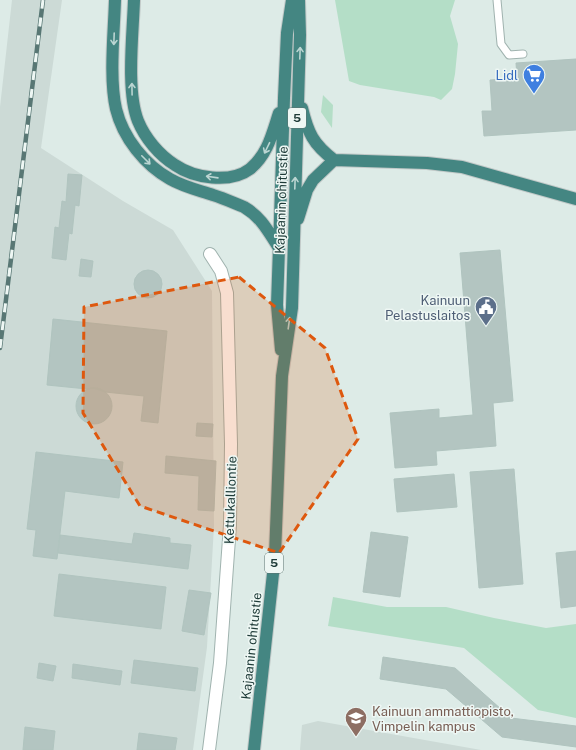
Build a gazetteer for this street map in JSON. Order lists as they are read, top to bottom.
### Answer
{
  "streets": {
    "highway": ["5", "Kajaanin ohitustie"],
    "street": ["Kettukalliontie"]
  },
  "places": {
    "supermarket": ["Lidl"],
    "public building": ["Kainuun Pelastuslaitos"],
    "school or university": ["Kainuun ammattiopisto, Vimpelin kampus"]
  }
}
